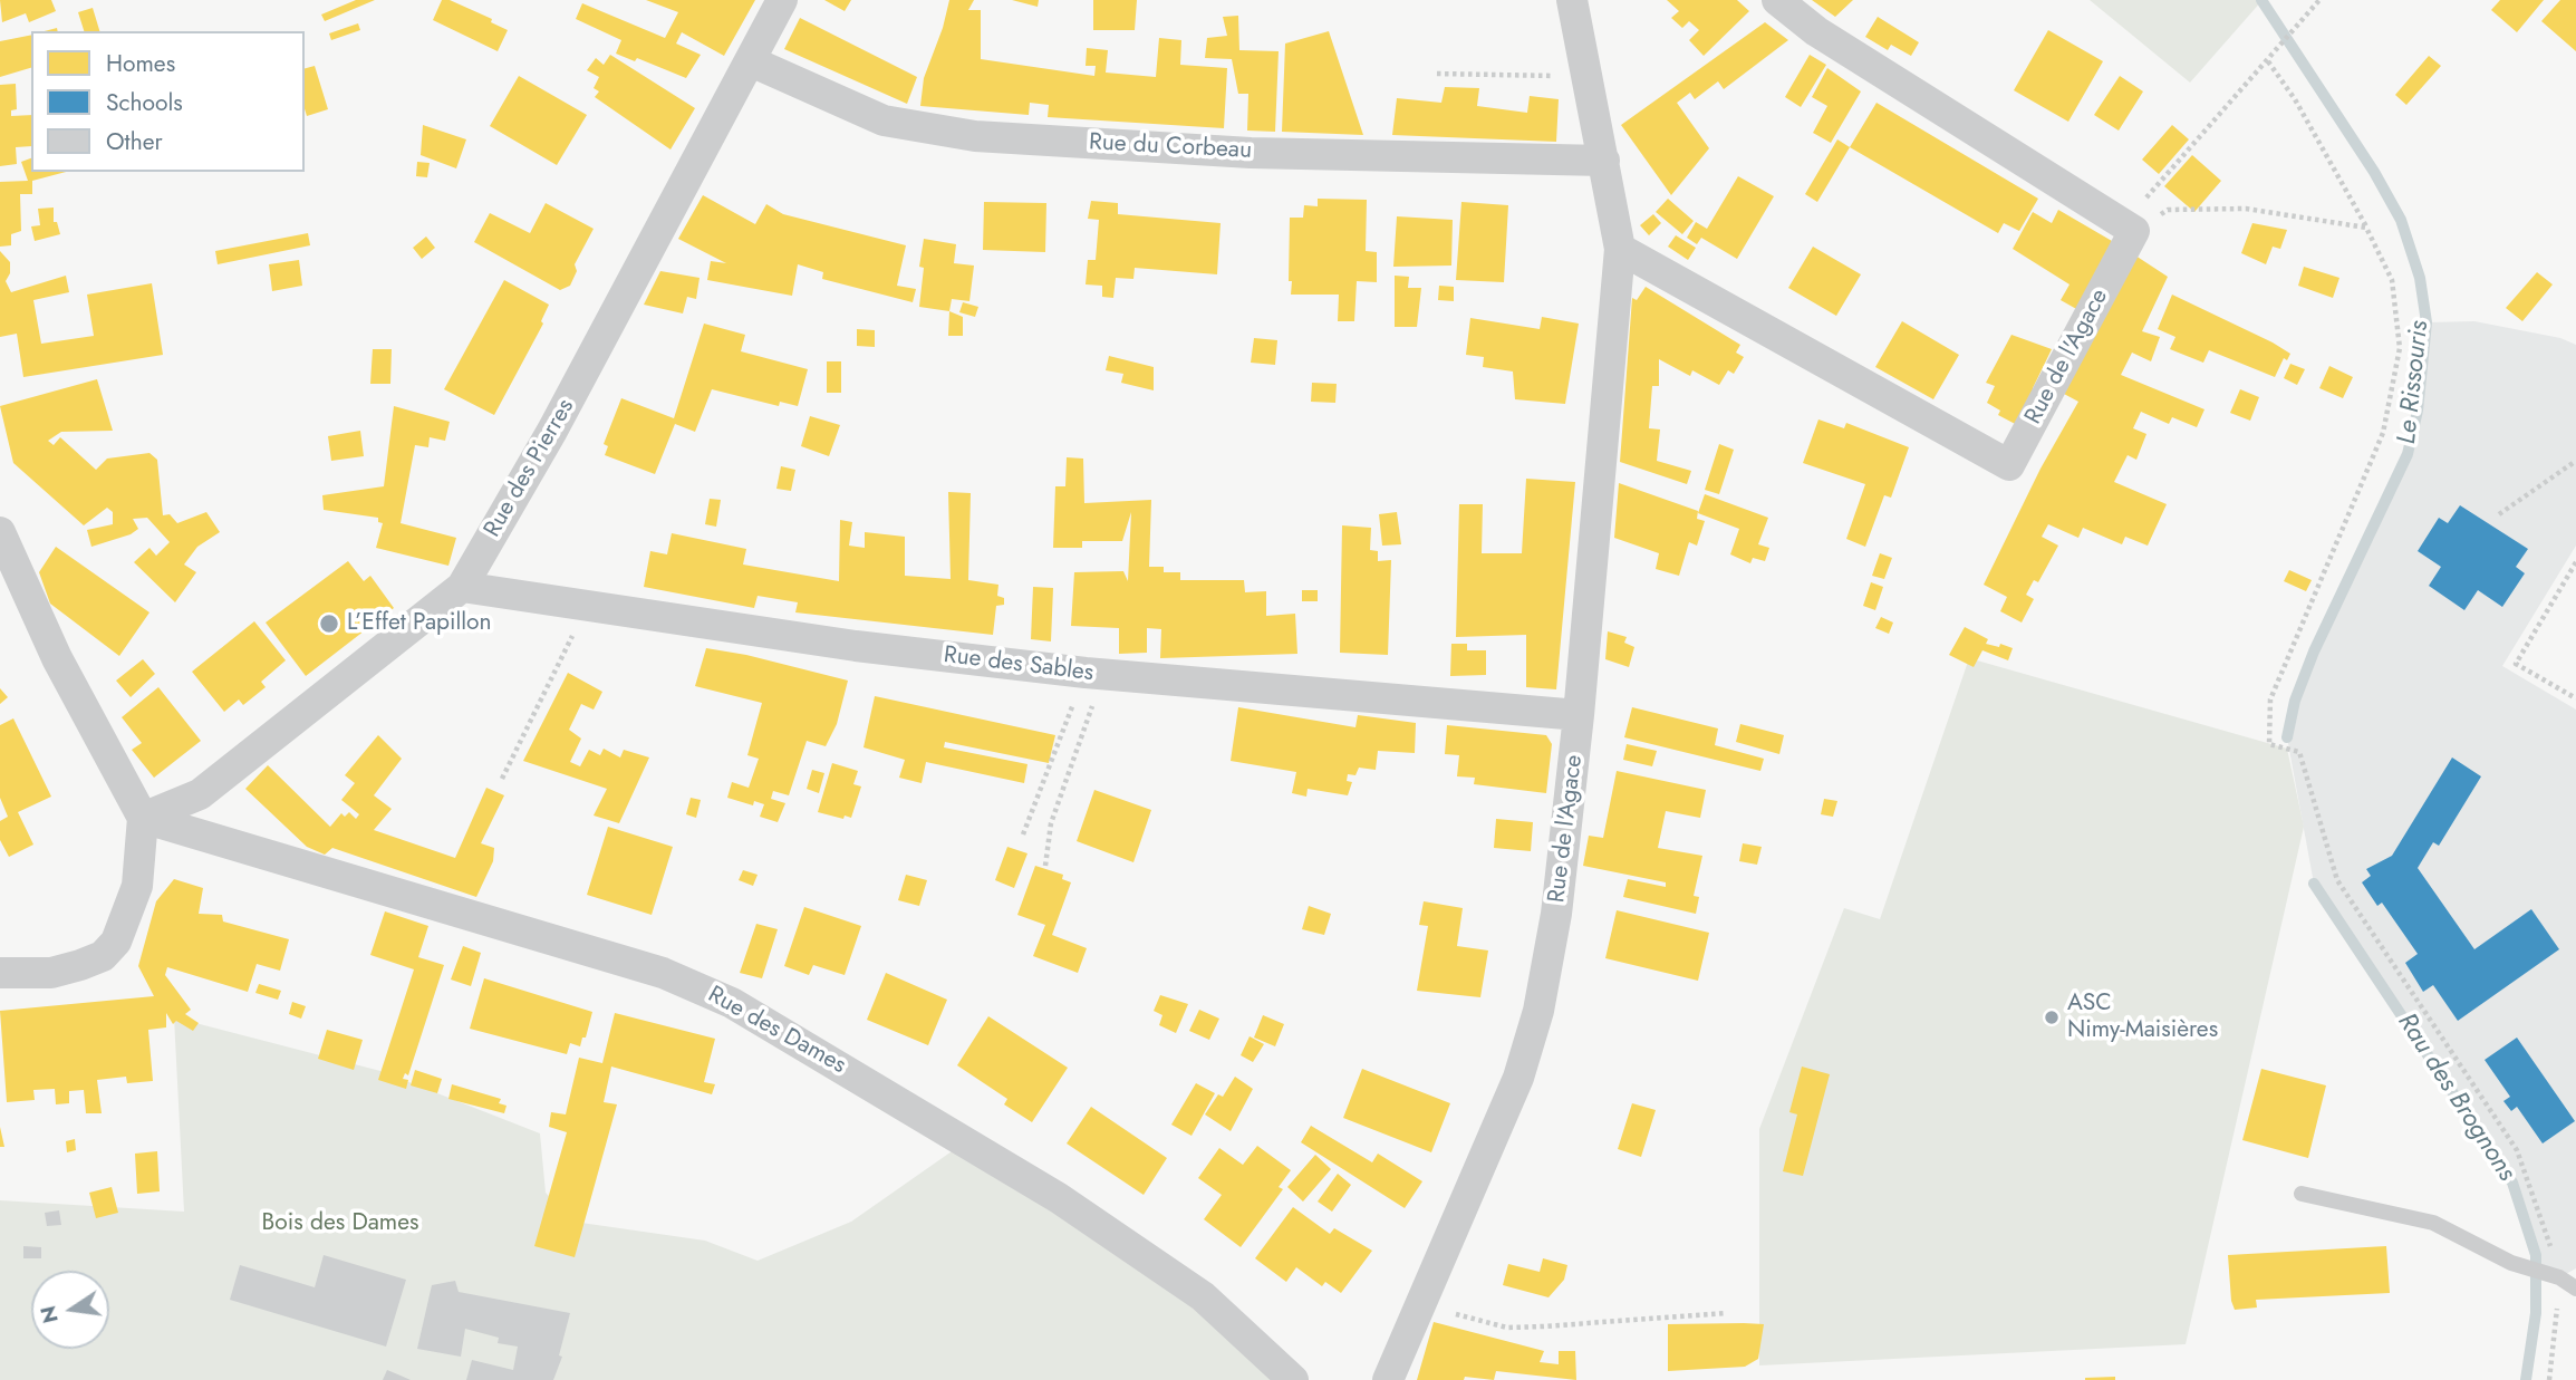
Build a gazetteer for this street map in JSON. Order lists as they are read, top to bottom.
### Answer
{
  "streets": {
    "street": [
      "Rue du Corbeau",
      "Rue de l'Agace",
      "Rue des Pierres",
      "Rue des Sables",
      "Rue des Dames"
    ]
  },
  "crossings": [
    ["Rue du Corbeau", "Rue de l'Agace"],
    ["Rue du Corbeau", "Rue des Pierres"],
    ["Rue de l'Agace", "Rue des Sables"],
    ["Rue des Pierres", "Rue des Sables"],
    ["Rue des Pierres", "Rue des Dames"]
  ],
  "water": ["Le Rissouris", "Rau des Brognons"],
  "parks": ["Bois des Dames"],
  "places": ["L’Effet Papillon", "ASC Nimy-Maisières"],
  "legend": ["Homes", "Schools", "Other"],
  "north": "left"
}
